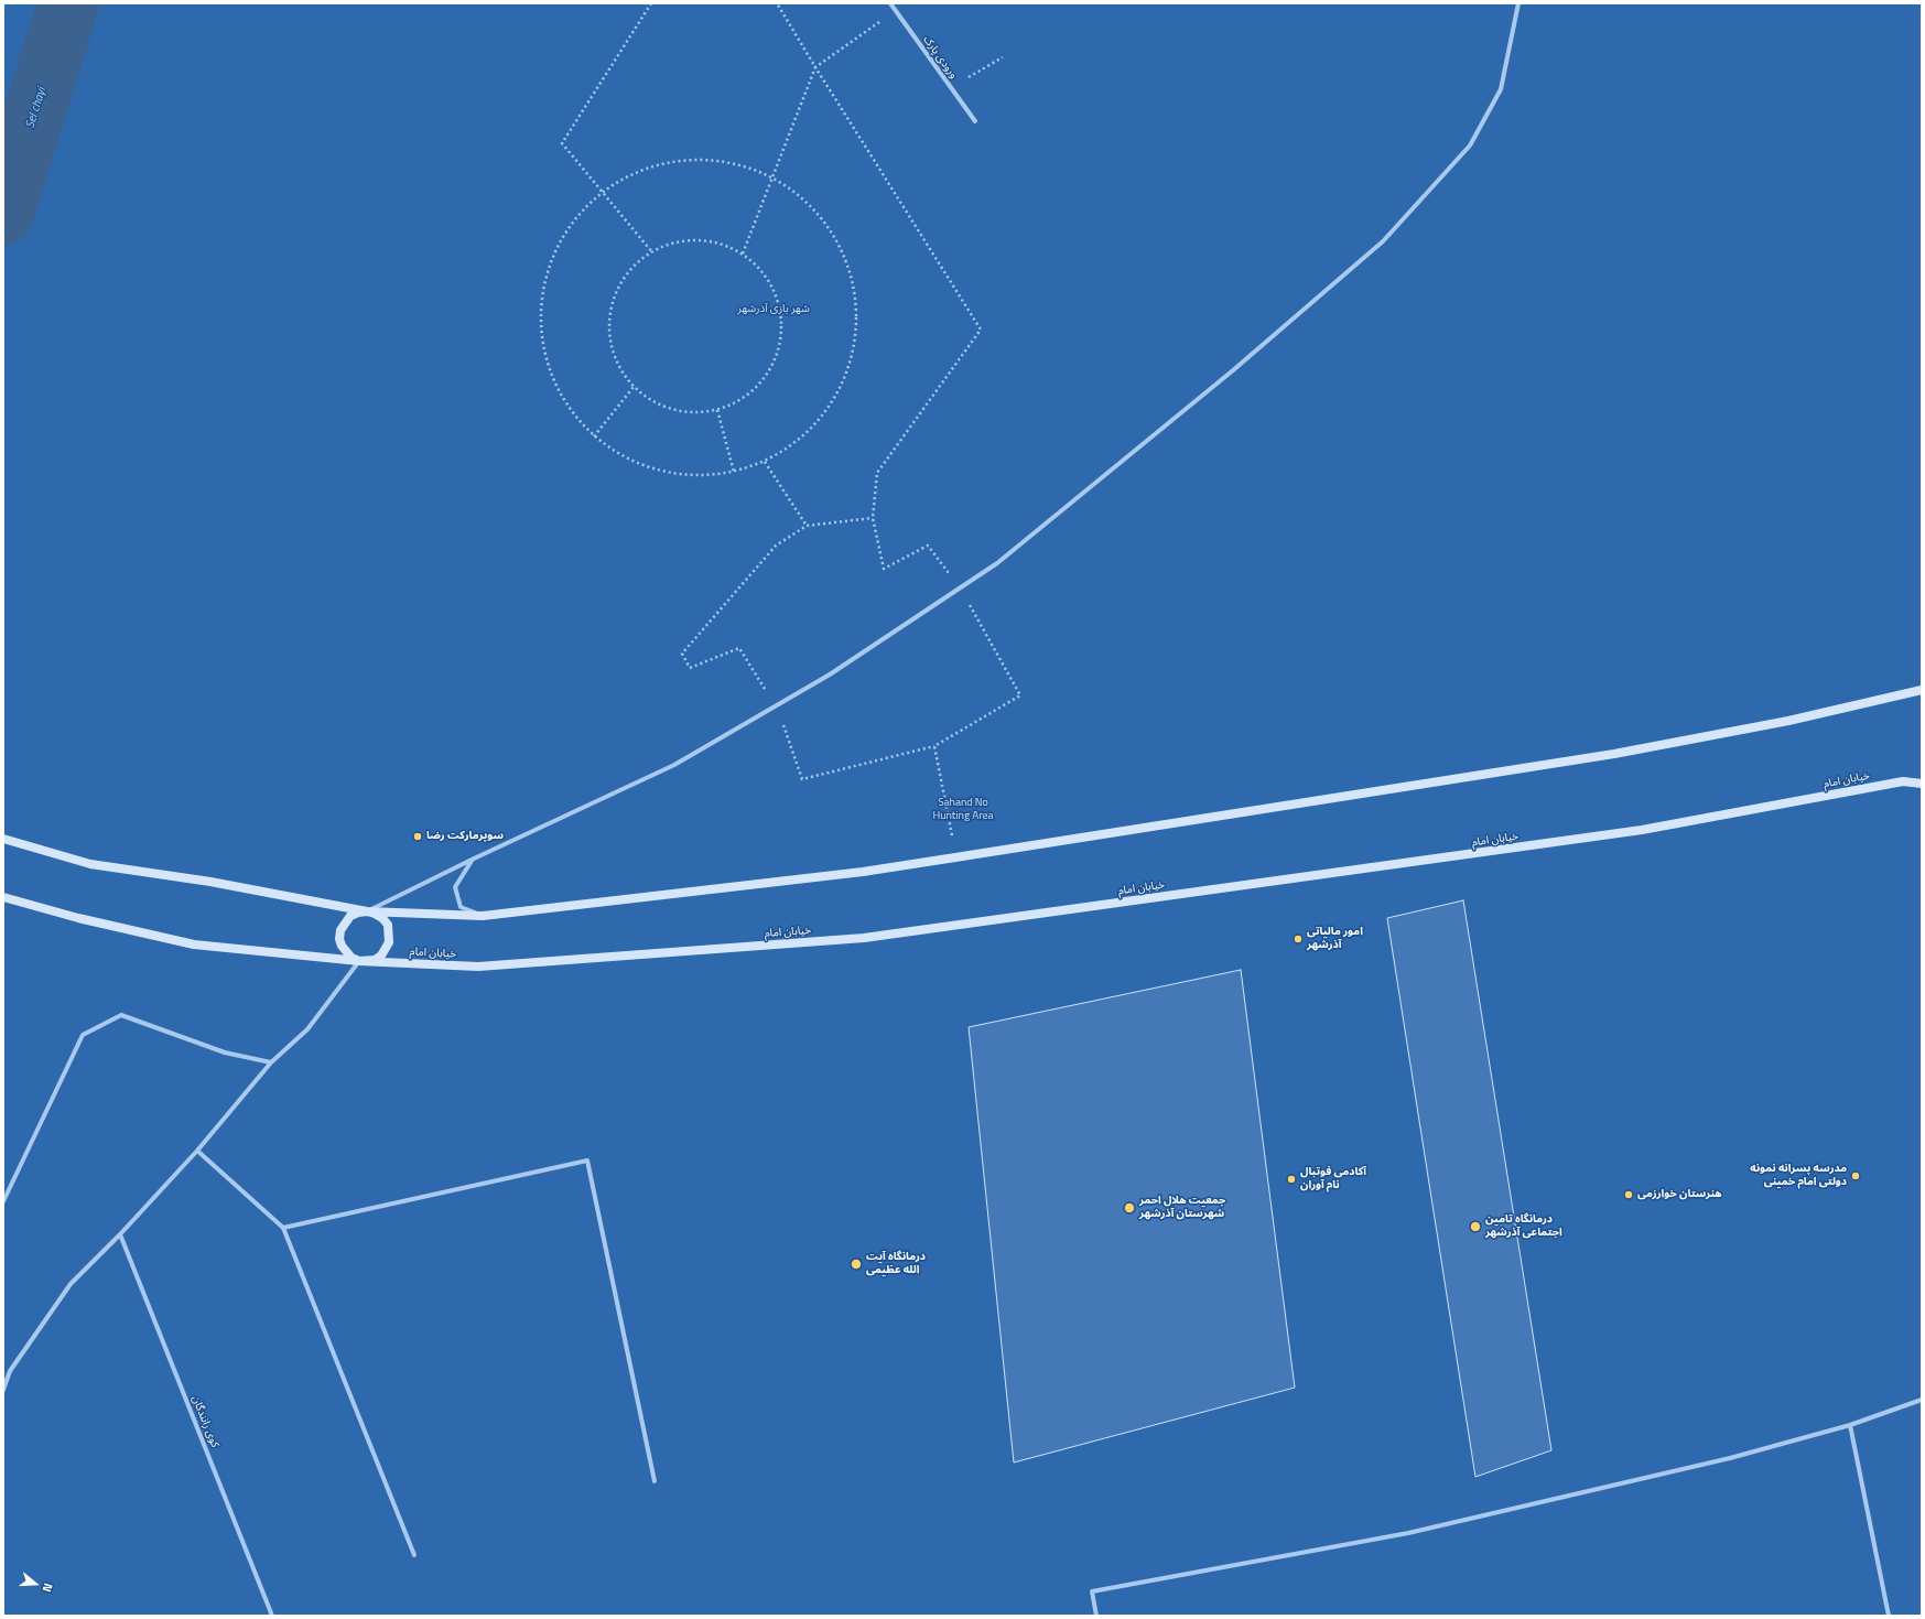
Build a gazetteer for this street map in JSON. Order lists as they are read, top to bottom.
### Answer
{
  "streets": {
    "main road": ["خیابان امام"],
    "street": ["ورودی پارک", "کوی رانندگان"]
  },
  "water": ["Sel chayi"],
  "parks": ["شهر بازی آذرشهر", "Sahand No Hunting Area"],
  "places": [
    "سوپرمارکت رضا",
    "امور مالیاتی آذرشهر",
    "مدرسه پسرانه نمونه دولتی امام خمینی",
    "آکادمی فوتبال نام آوران",
    "هنرستان خوارزمی",
    "جمعیت هلال احمر شهرستان آذرشهر",
    "درمانگاه تامین اجتماعی آذرشهر",
    "درمانگاه آیت الله عظیمی"
  ],
  "north": "right"
}
